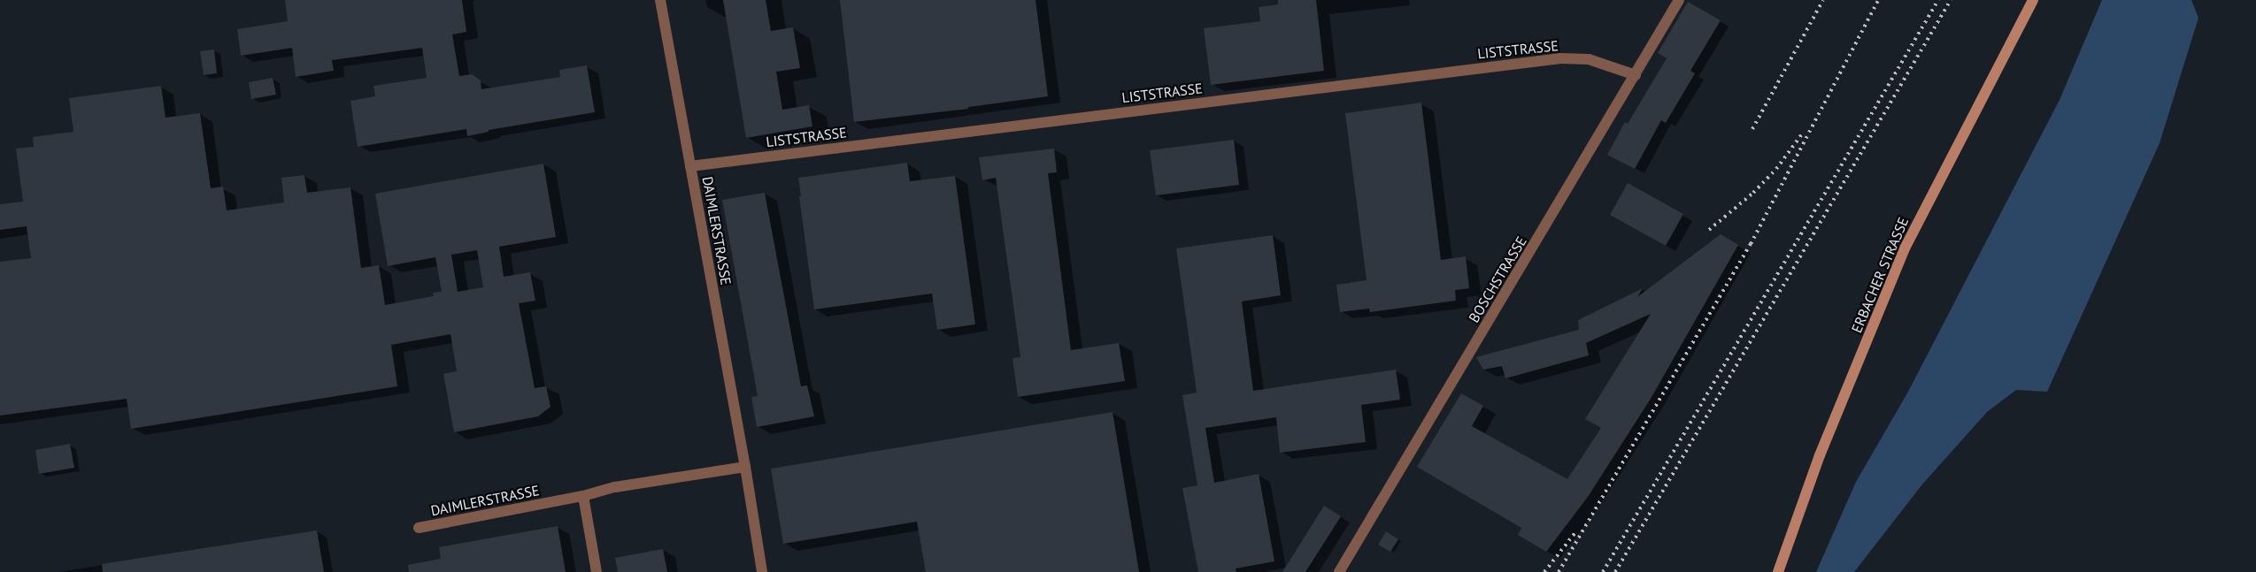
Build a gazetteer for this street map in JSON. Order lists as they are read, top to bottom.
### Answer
{
  "streets": {
    "main road": ["ERBACHER STRASSE"],
    "street": ["LISTSTRASSE", "DAIMLERSTRASSE", "BOSCHSTRASSE"]
  },
  "crossings": [
    ["LISTSTRASSE", "DAIMLERSTRASSE"],
    ["LISTSTRASSE", "BOSCHSTRASSE"]
  ]
}
